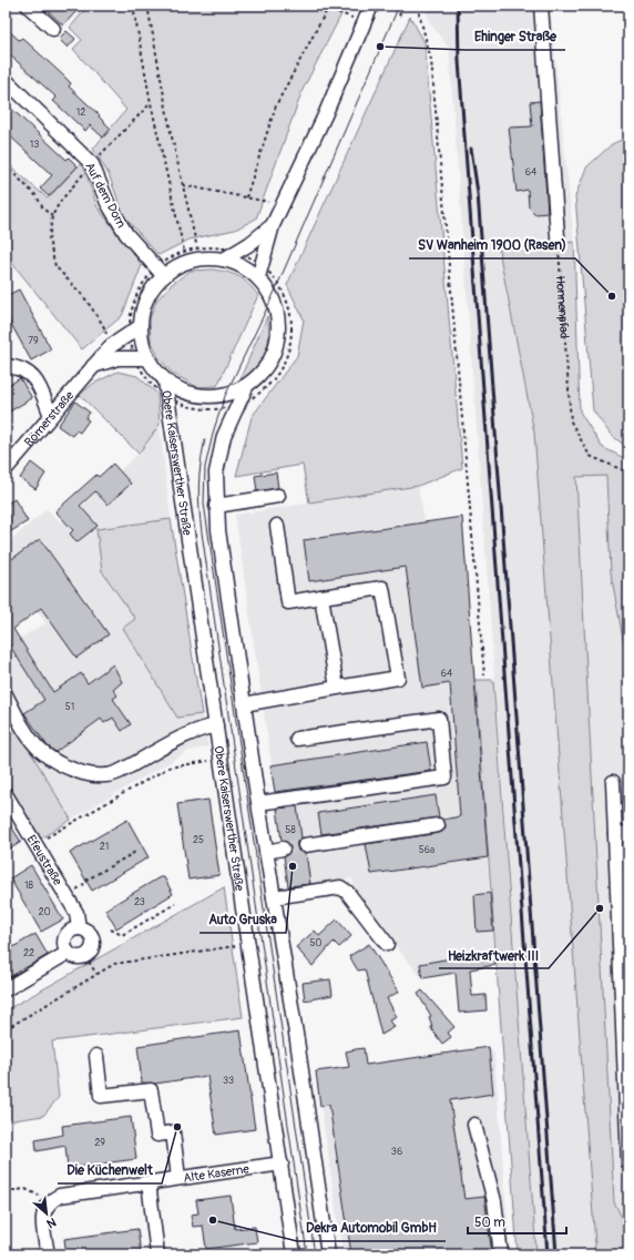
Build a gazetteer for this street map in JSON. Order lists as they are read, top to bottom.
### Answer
{
  "streets": {
    "street": [
      "Auf dem Dorn",
      "Römerstraße",
      "Obere Kaiserswerther Straße",
      "Efeustraße",
      "Alte Kaserne"
    ],
    "path": ["Honnenpfad"]
  },
  "crossings": [
    ["Auf dem Dorn", "Römerstraße"],
    ["Auf dem Dorn", "Obere Kaiserswerther Straße"],
    ["Römerstraße", "Obere Kaiserswerther Straße"],
    ["Obere Kaiserswerther Straße", "Alte Kaserne"]
  ],
  "places": [
    "Ehinger Straße",
    "SV Wanheim 1900 (Rasen)",
    "Auto Gruska",
    "Heizkraftwerk III",
    "Die Küchenwelt",
    "Dekra Automobil GmbH"
  ],
  "house_numbers": [
    "12",
    "13",
    "64",
    "79",
    "64",
    "51",
    "58",
    "25",
    "21",
    "56a",
    "18",
    "23",
    "20",
    "50",
    "22",
    "33",
    "29",
    "36"
  ],
  "scale_bar": "50 m",
  "north": "bottom right"
}
